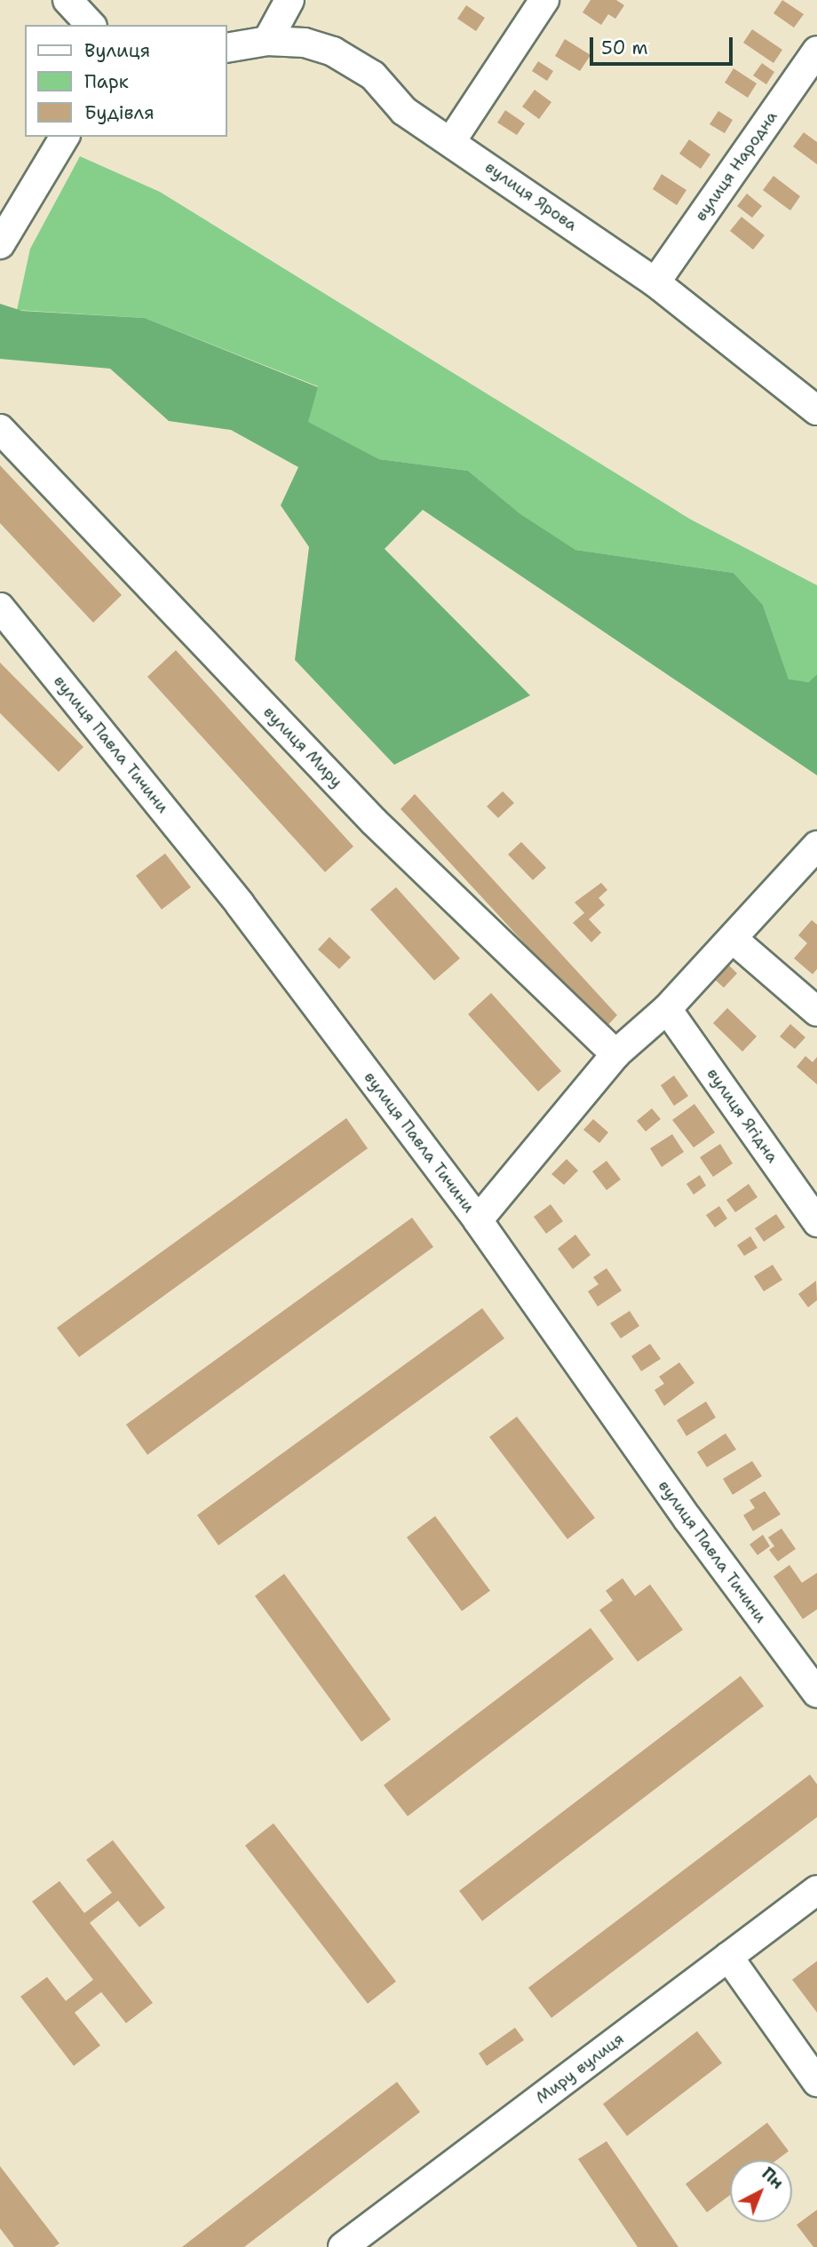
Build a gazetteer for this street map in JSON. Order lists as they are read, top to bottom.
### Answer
{
  "streets": {
    "street": [
      "вулиця Народна",
      "вулиця Ярова",
      "вулиця Павла Тичини",
      "вулиця Миру",
      "вулиця Ягідна",
      "Миру вулиця"
    ]
  },
  "crossings": [
    ["вулиця Народна", "вулиця Ярова"]
  ],
  "legend": ["Вулиця", "Парк", "Будівля"],
  "scale_bar": "50 m",
  "north": "top right"
}
